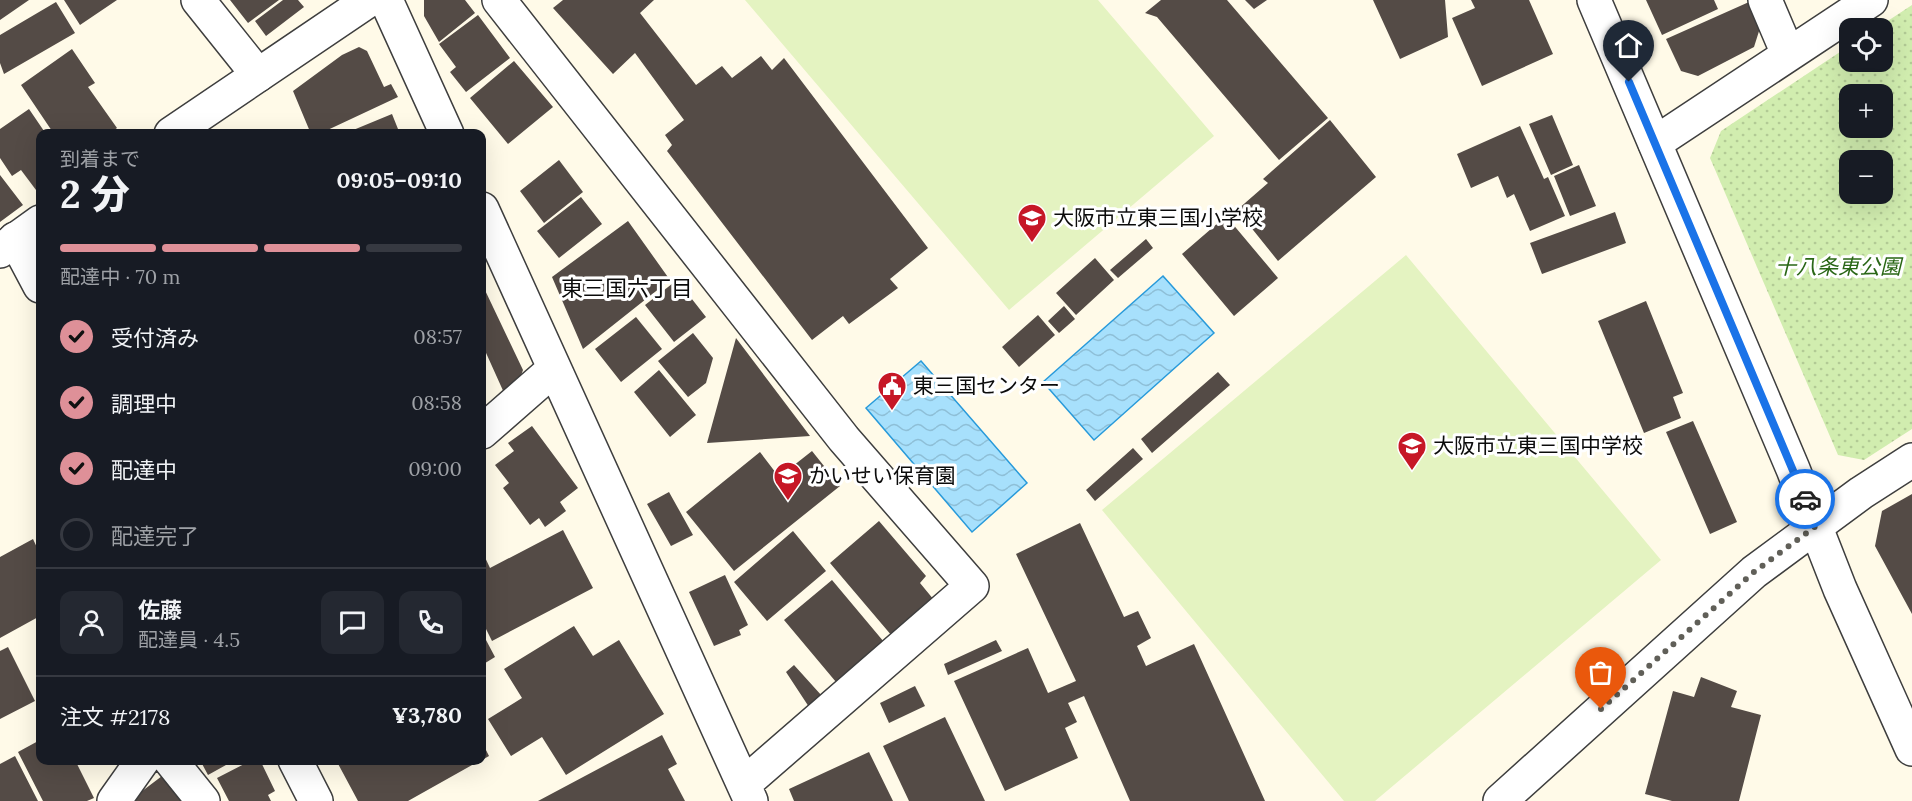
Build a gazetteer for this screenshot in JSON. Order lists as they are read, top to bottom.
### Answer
{
  "districts": ["東三国六丁目"],
  "parks": ["十八条東公園"],
  "places": {
    "school or university": ["大阪市立東三国小学校", "大阪市立東三国中学校", "かいせい保育園"],
    "public building": ["東三国センター"]
  },
  "page": {
    "map_buttons": ["+", "−"],
    "heading": ["2 分", "到着まで", "09:05–09:10"],
    "panel": [
      "佐藤",
      "配達員 · 4.5",
      "注文 #2178",
      "¥3,780"
    ],
    "bar": "配達中 · 70 m",
    "list": [
      ["受付済み", "08:57"],
      ["調理中", "08:58"],
      ["配達中", "09:00"],
      "配達完了"
    ]
  }
}
